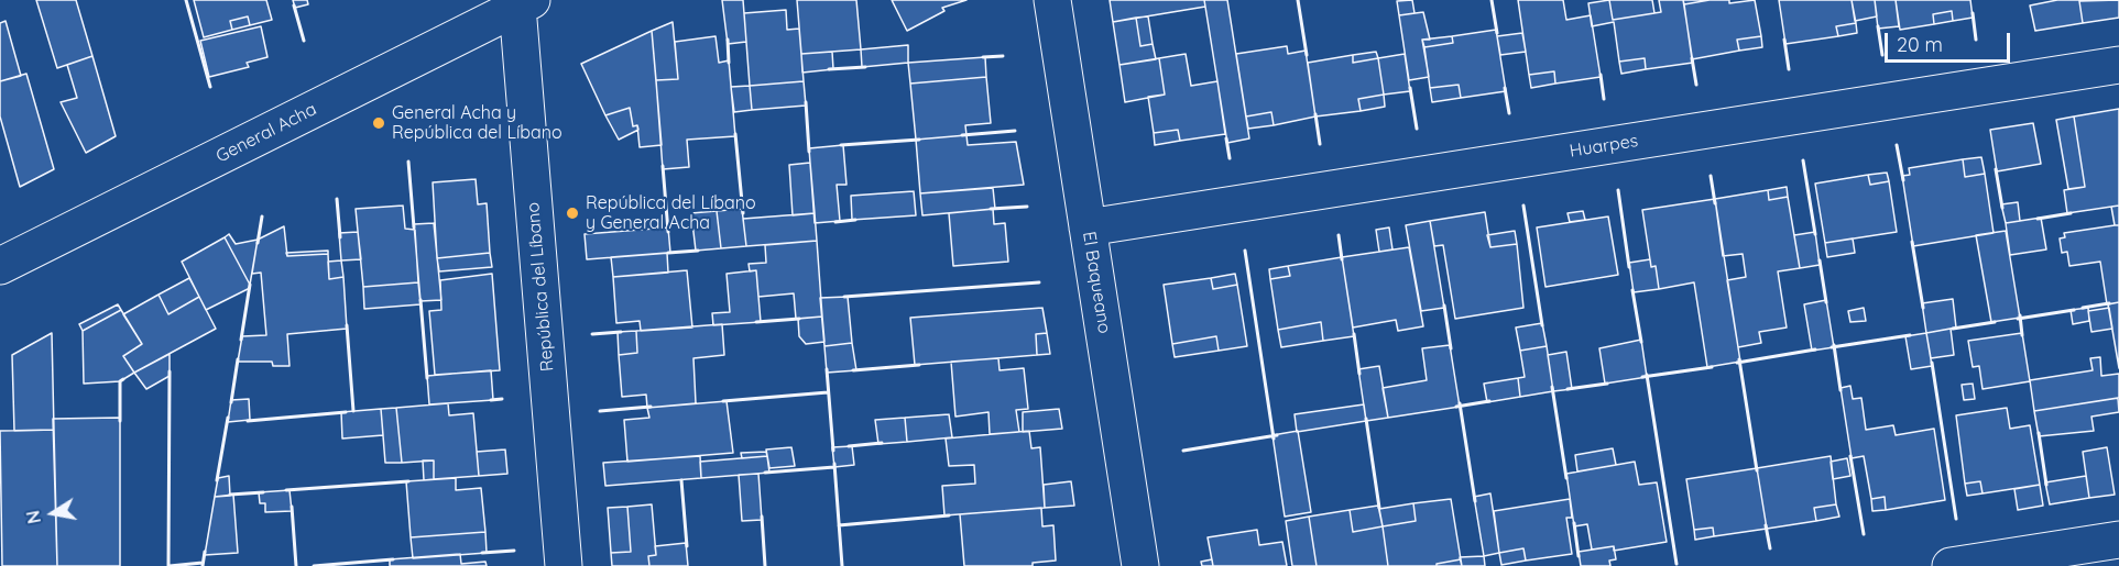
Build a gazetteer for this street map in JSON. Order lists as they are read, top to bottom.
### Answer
{
  "streets": {
    "street": [
      "General Acha",
      "Huarpes",
      "El Baqueano",
      "República del Líbano"
    ]
  },
  "crossings": [
    ["General Acha", "República del Líbano"],
    ["Huarpes", "El Baqueano"]
  ],
  "places": ["General Acha y República del Líbano", "República del Líbano y General Acha"],
  "scale_bar": "20 m",
  "north": "left"
}
